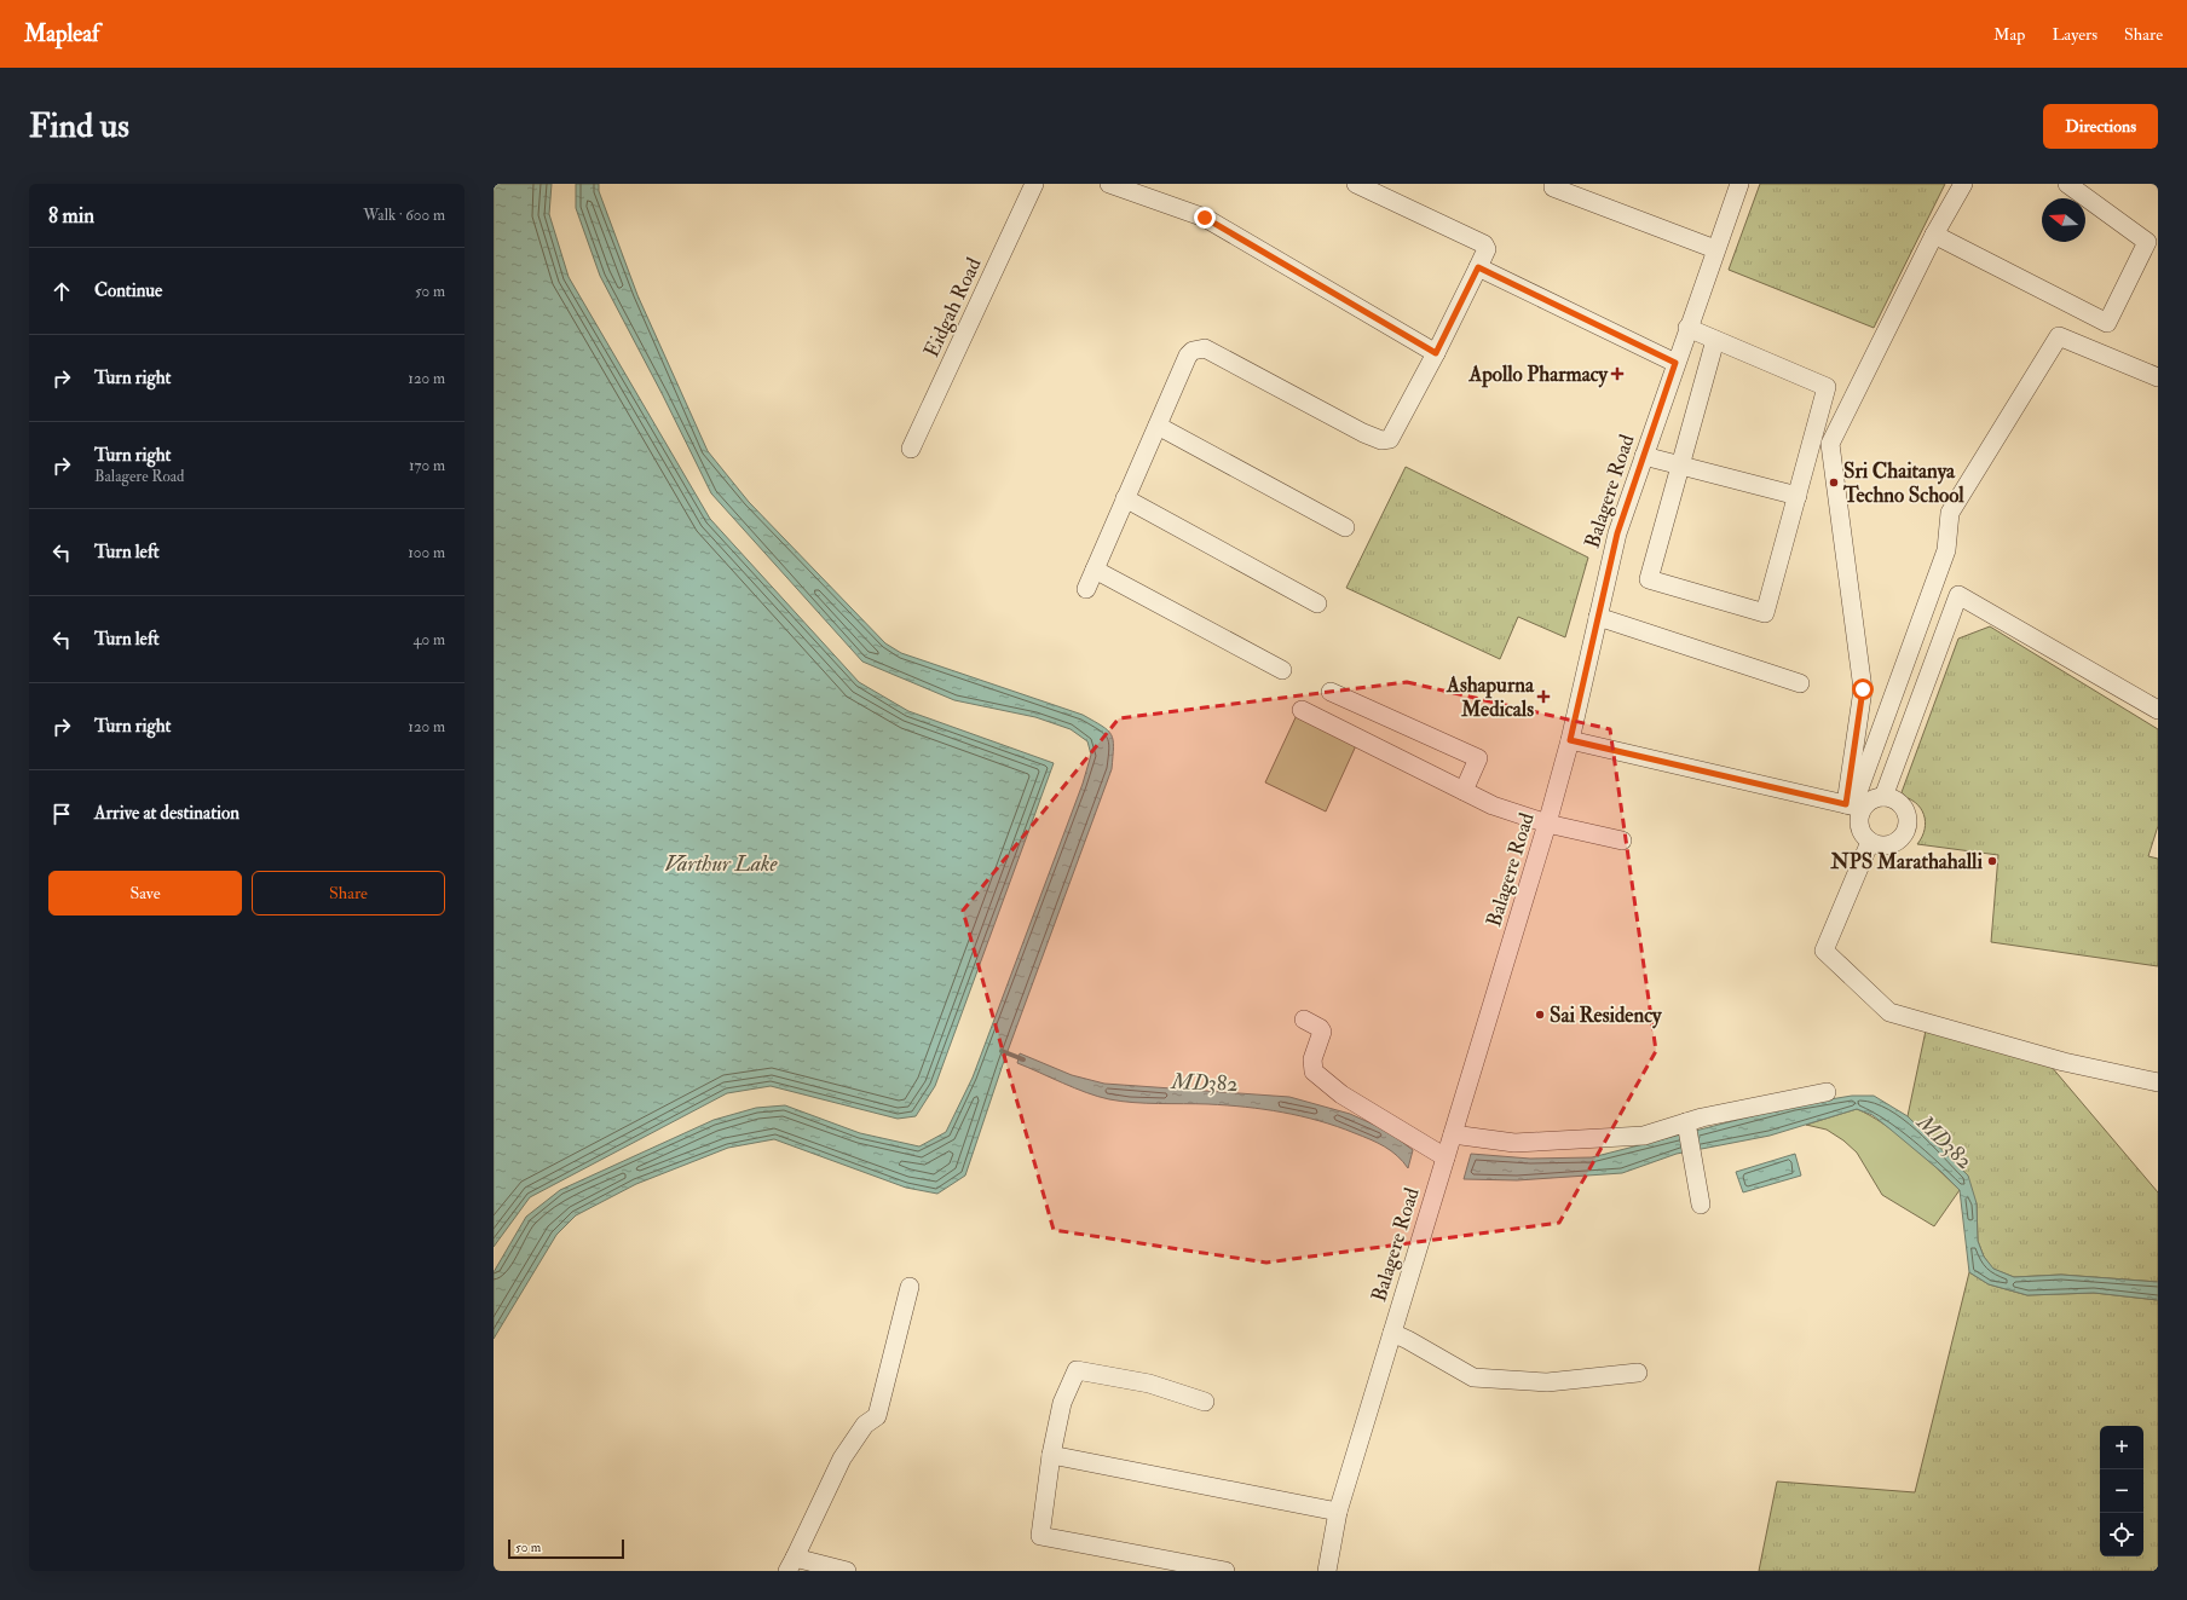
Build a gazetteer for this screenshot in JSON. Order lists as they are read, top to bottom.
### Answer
{
  "streets": {
    "street": ["Eidgah Road", "Balagere Road"]
  },
  "water": ["Varthur Lake", "MD382"],
  "places": {
    "health": ["Apollo Pharmacy", "Ashapurna Medicals"],
    "other": ["Sri Chaitanya Techno School", "NPS Marathahalli", "Sai Residency"]
  },
  "scale_bar": "50 m",
  "north": "left",
  "page": {
    "header": "Mapleaf",
    "nav": ["Map", "Layers", "Share"],
    "buttons": [
      "Directions",
      ["Save", "Share"]
    ],
    "title": "Find us",
    "heading": ["8 min", "Walk · 600 m"],
    "list": [
      ["Continue", "50 m"],
      ["Turn right", "120 m"],
      ["Turn right", "Balagere Road", "170 m"],
      ["Turn left", "100 m"],
      ["Turn left", "40 m"],
      ["Turn right", "120 m"],
      "Arrive at destination"
    ],
    "map_buttons": ["+", "−"],
    "scale": "50 m"
  }
}
